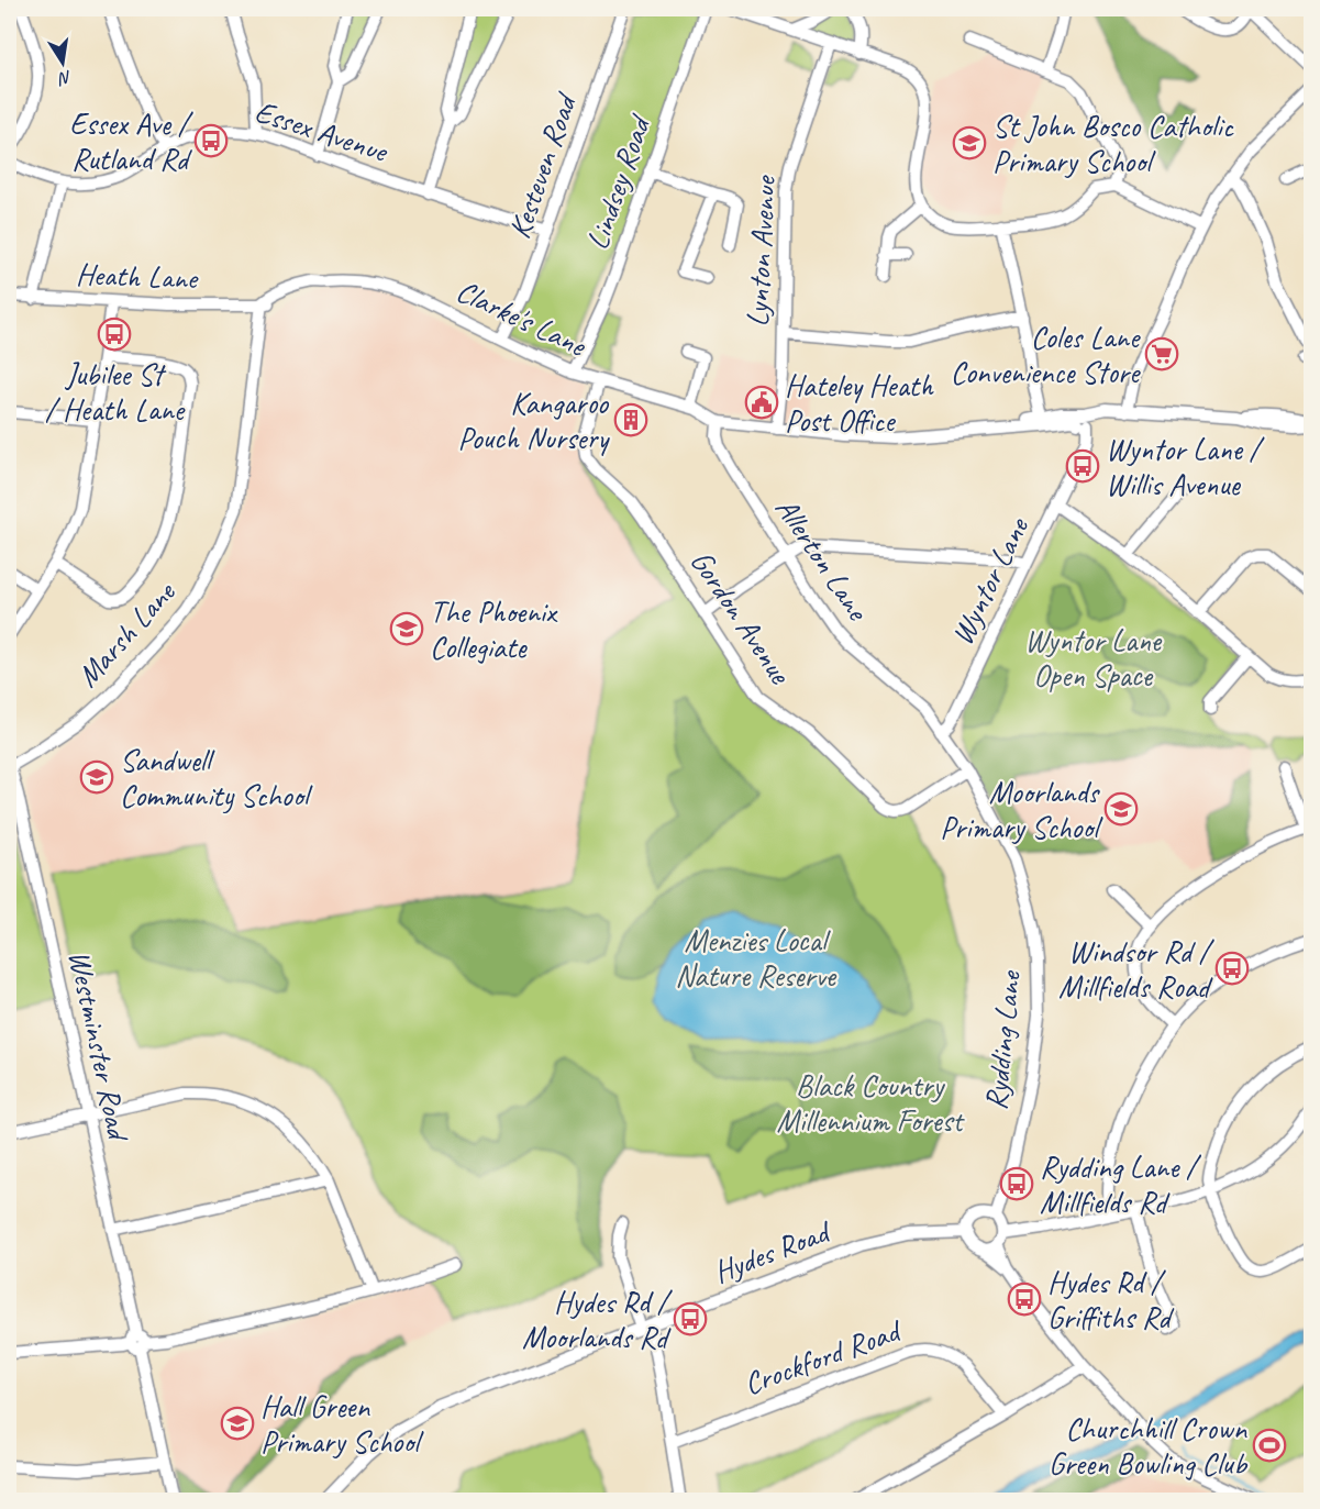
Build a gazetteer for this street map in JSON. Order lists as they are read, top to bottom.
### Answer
{
  "streets": {
    "street": [
      "Essex Avenue",
      "Kesteven Road",
      "Lindsey Road",
      "Lynton Avenue",
      "Heath Lane",
      "Clarke's Lane",
      "Allerton Lane",
      "Wyntor Lane",
      "Gordon Avenue",
      "Marsh Lane",
      "Rydding Lane",
      "Westminster Road",
      "Hydes Road",
      "Crockford Road"
    ]
  },
  "crossings": [
    ["Essex Avenue", "Kesteven Road"],
    ["Kesteven Road", "Clarke's Lane"],
    ["Lindsey Road", "Clarke's Lane"],
    ["Heath Lane", "Clarke's Lane"],
    ["Heath Lane", "Marsh Lane"],
    ["Clarke's Lane", "Allerton Lane"],
    ["Clarke's Lane", "Gordon Avenue"],
    ["Clarke's Lane", "Marsh Lane"],
    ["Allerton Lane", "Wyntor Lane"],
    ["Allerton Lane", "Rydding Lane"],
    ["Wyntor Lane", "Rydding Lane"],
    ["Gordon Avenue", "Rydding Lane"],
    ["Marsh Lane", "Westminster Road"],
    ["Rydding Lane", "Hydes Road"]
  ],
  "parks": ["Wyntor Lane Open Space", "Menzies Local Nature Reserve", "Black Country Millennium Forest"],
  "places": {
    "bus stop": [
      "Essex Ave / Rutland Rd",
      "Jubilee St / Heath Lane",
      "Wyntor Lane / Willis Avenue",
      "Windsor Rd / Millfields Road",
      "Rydding Lane / Millfields Rd",
      "Hydes Rd / Griffiths Rd",
      "Hydes Rd / Moorlands Rd"
    ],
    "school or university": [
      "St John Bosco Catholic Primary School",
      "The Phoenix Collegiate",
      "Sandwell Community School",
      "Moorlands Primary School",
      "Hall Green Primary School"
    ],
    "supermarket": ["Coles Lane Convenience Store"],
    "public building": ["Hateley Heath Post Office"],
    "building": ["Kangaroo Pouch Nursery"],
    "sports": ["Churchhill Crown Green Bowling Club"]
  },
  "north": "bottom"
}
